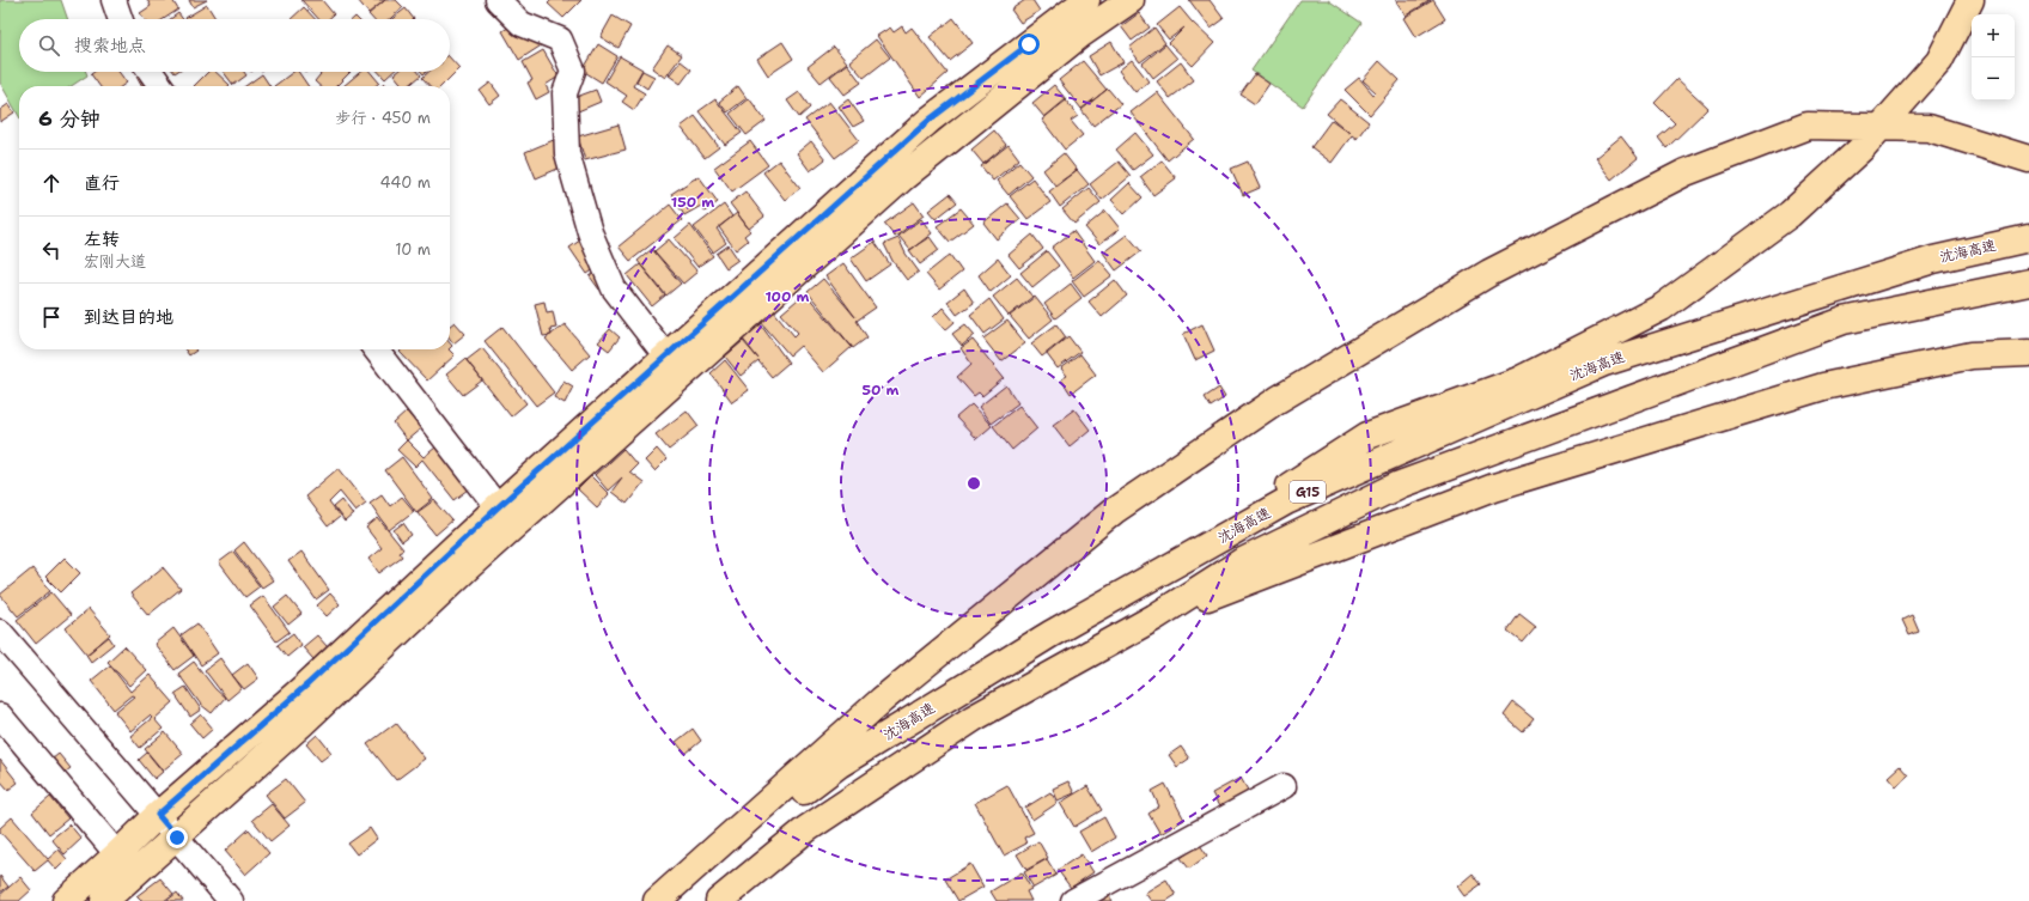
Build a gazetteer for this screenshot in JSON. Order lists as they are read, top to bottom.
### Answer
{
  "streets": {
    "main road": ["沈海高速", "G15"]
  },
  "page": {
    "map_buttons": ["+", "−"],
    "search": "搜索地点",
    "heading": ["6 分钟", "步行 · 450 m"],
    "list": [
      ["直行", "440 m"],
      ["左转", "宏刚大道", "10 m"],
      "到达目的地"
    ]
  },
  "rings": ["150 m", "100 m", "50 m"]
}
